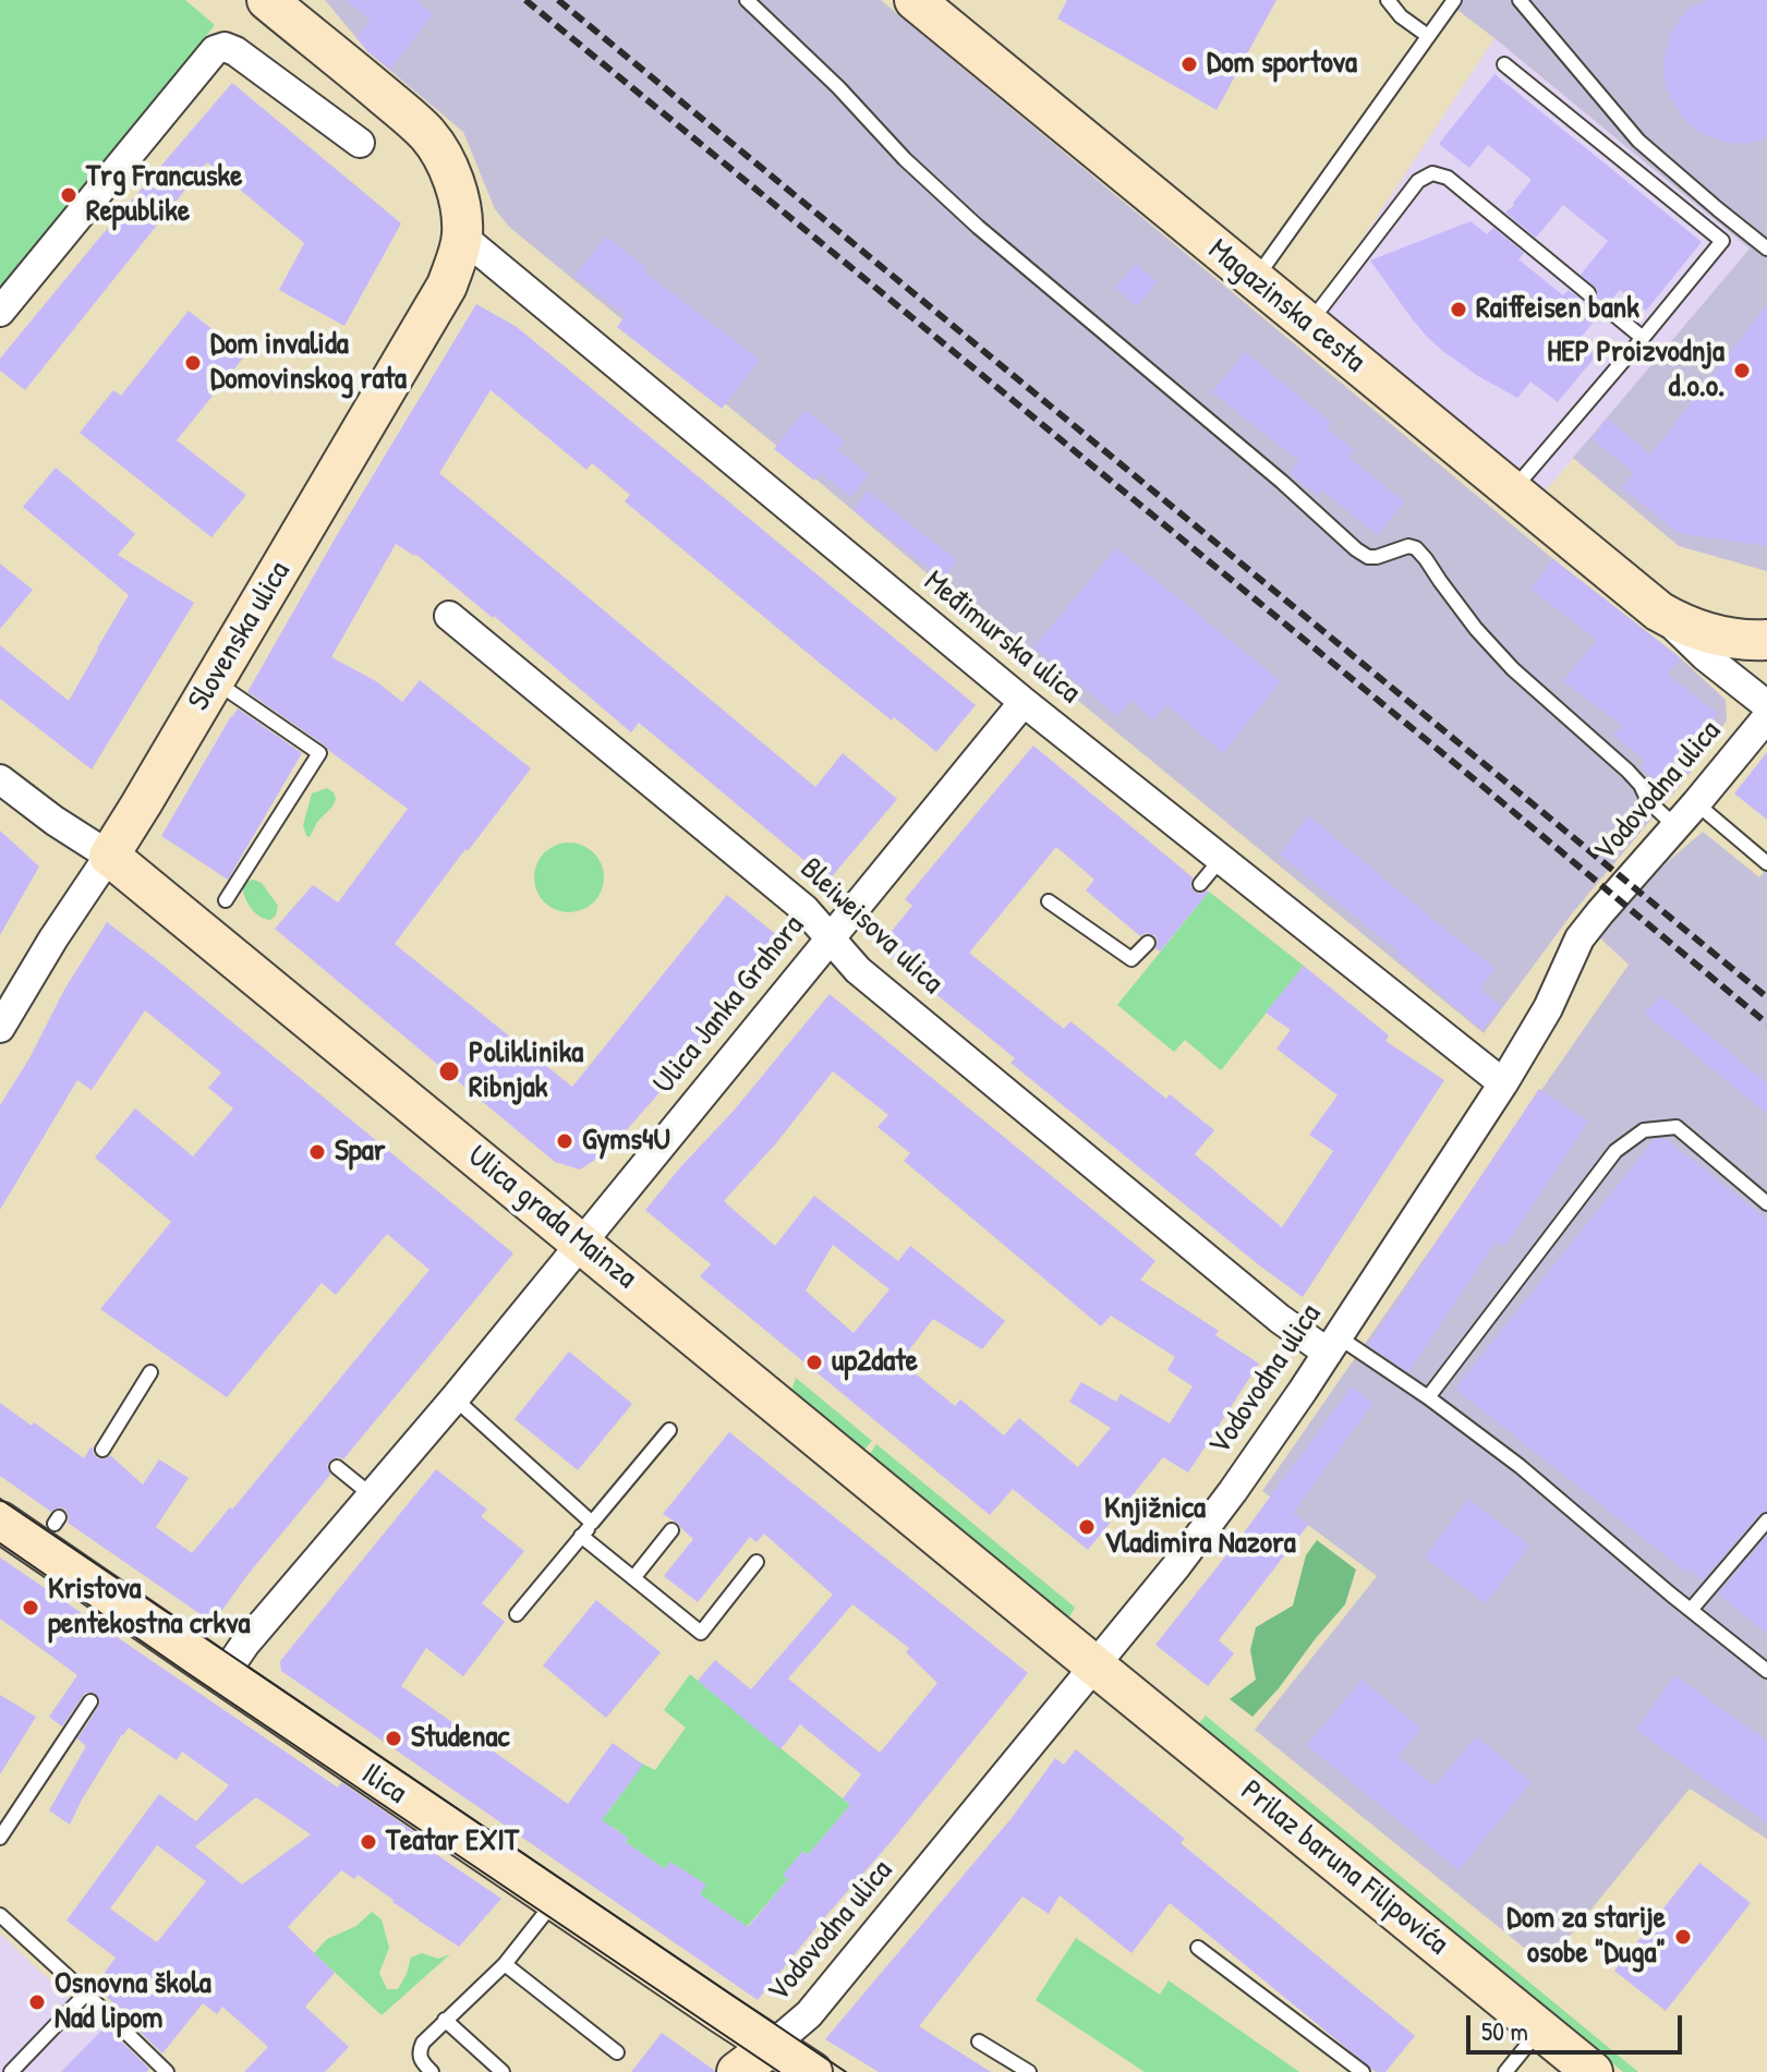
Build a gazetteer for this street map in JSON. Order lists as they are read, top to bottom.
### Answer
{
  "streets": {
    "main road": [
      "Magazinska cesta",
      "Slovenska ulica",
      "Ulica grada Mainza",
      "Ilica",
      "Prilaz baruna Filipovića"
    ],
    "street": [
      "Međimurska ulica",
      "Vodovodna ulica",
      "Bleiweisova ulica",
      "Ulica Janka Grahora"
    ]
  },
  "crossings": [
    ["Slovenska ulica", "Međimurska ulica"],
    ["Slovenska ulica", "Ulica grada Mainza"],
    ["Međimurska ulica", "Vodovodna ulica"],
    ["Međimurska ulica", "Ulica Janka Grahora"],
    ["Vodovodna ulica", "Bleiweisova ulica"],
    ["Vodovodna ulica", "Ulica grada Mainza"],
    ["Vodovodna ulica", "Ilica"],
    ["Vodovodna ulica", "Prilaz baruna Filipovića"],
    ["Bleiweisova ulica", "Ulica Janka Grahora"],
    ["Ulica Janka Grahora", "Ulica grada Mainza"],
    ["Ulica Janka Grahora", "Ilica"],
    ["Ulica grada Mainza", "Prilaz baruna Filipovića"]
  ],
  "places": [
    "Dom sportova",
    "Trg Francuske Republike",
    "Raiffeisen bank",
    "Dom invalida Domovinskog rata",
    "HEP Proizvodnja d.o.o.",
    "Poliklinika Ribnjak",
    "Gyms4U",
    "Spar",
    "up2date",
    "Knjižnica Vladimira Nazora",
    "Kristova pentekostna crkva",
    "Studenac",
    "Teatar EXIT",
    "Dom za starije osobe \"Duga\"",
    "Osnovna škola Nad lipom"
  ],
  "scale_bar": "50 m"
}
